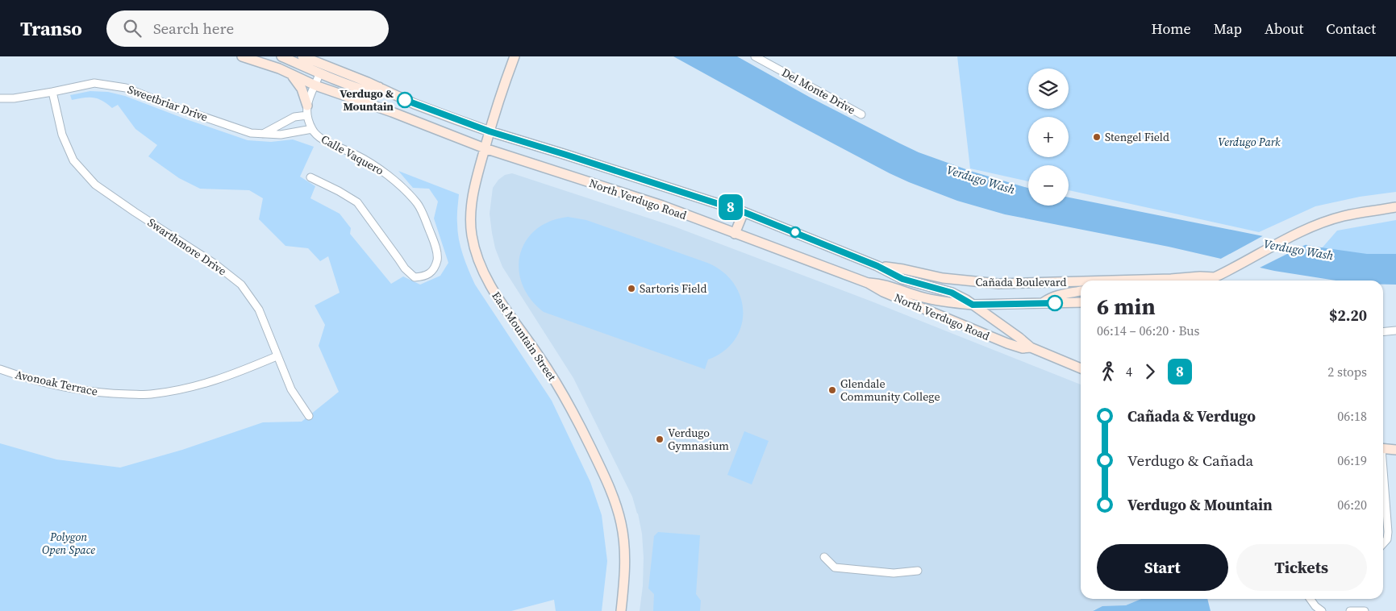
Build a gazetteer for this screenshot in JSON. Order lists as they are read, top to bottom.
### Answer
{
  "streets": {
    "main road": ["North Verdugo Road", "Cañada Boulevard", "East Mountain Street"],
    "street": [
      "Del Monte Drive",
      "Sweetbriar Drive",
      "Calle Vaquero",
      "Swarthmore Drive",
      "Avonoak Terrace"
    ]
  },
  "crossings": [
    ["Sweetbriar Drive", "Calle Vaquero"],
    ["Sweetbriar Drive", "Swarthmore Drive"],
    ["Calle Vaquero", "North Verdugo Road"],
    ["North Verdugo Road", "Cañada Boulevard"],
    ["North Verdugo Road", "East Mountain Street"],
    ["Swarthmore Drive", "Avonoak Terrace"]
  ],
  "water": ["Verdugo Wash"],
  "parks": ["Verdugo Park", "Polygon Open Space"],
  "places": [
    "Verdugo & Mountain",
    "Stengel Field",
    "Sartoris Field",
    "Glendale Community College",
    "Verdugo Gymnasium"
  ],
  "lines": ["bus line 8"],
  "page": {
    "header": "Transo",
    "search": "Search here",
    "nav": [
      "Home",
      "Map",
      "About",
      "Contact"
    ],
    "on_map": "8",
    "map_buttons": ["+", "−"],
    "heading": ["6 min", "06:14 – 06:20 · Bus", "$2.20"],
    "legs": ["4", "8", "2 stops"],
    "list": [
      {
        "name": "Cañada & Verdugo",
        "value": "06:18"
      },
      {
        "name": "Verdugo & Cañada",
        "value": "06:19"
      },
      {
        "name": "Verdugo & Mountain",
        "value": "06:20"
      }
    ],
    "buttons": ["Start", "Tickets"]
  }
}
